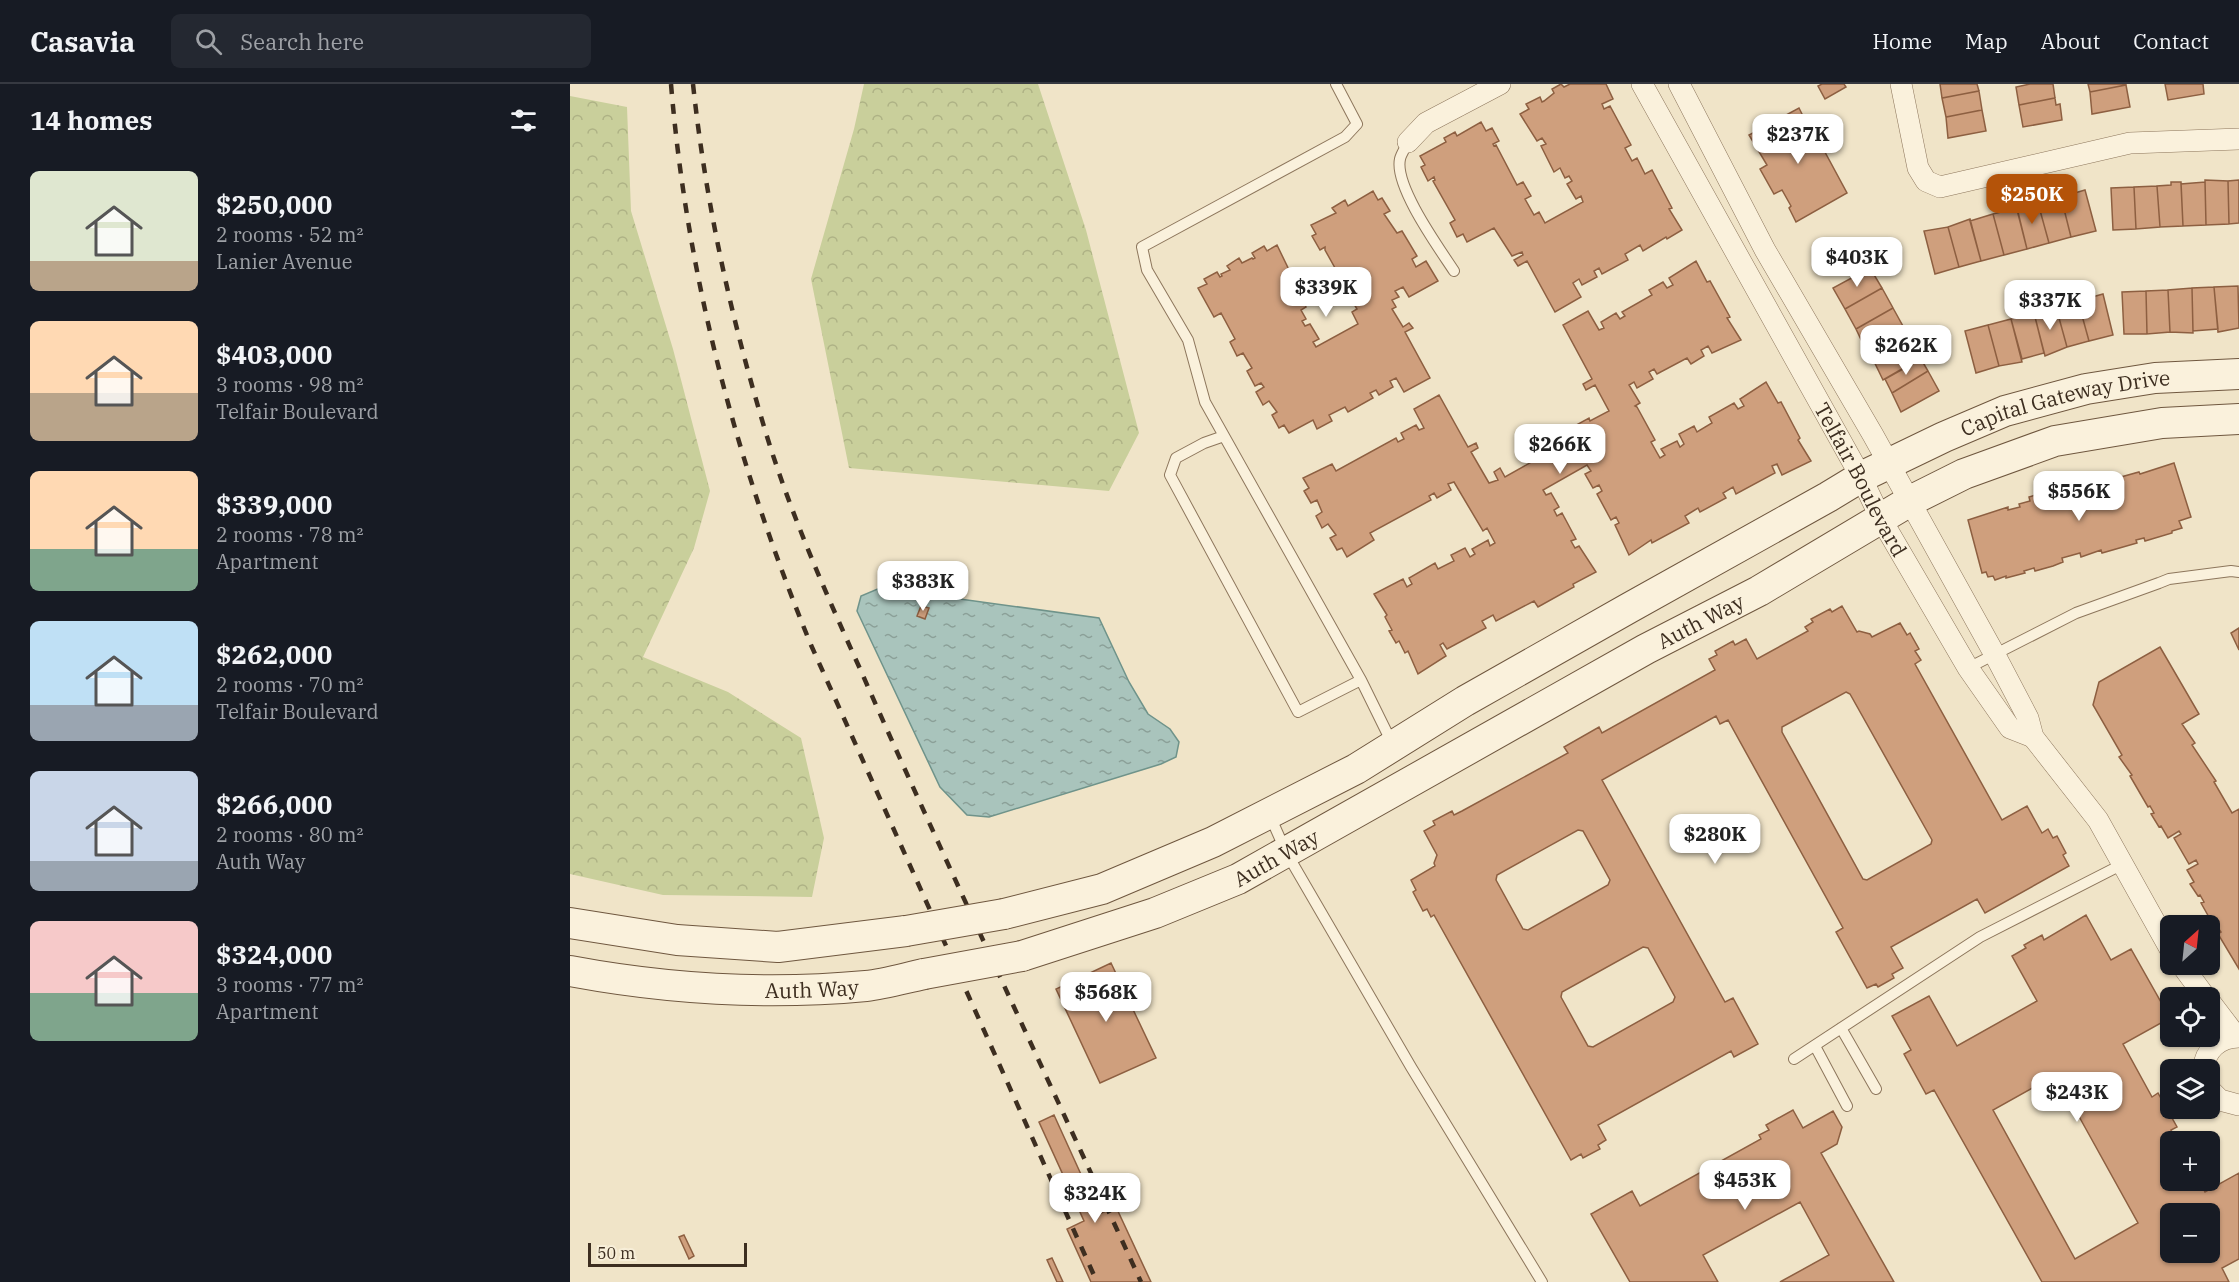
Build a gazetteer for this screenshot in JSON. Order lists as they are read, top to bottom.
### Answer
{
  "streets": {
    "street": ["Capital Gateway Drive", "Telfair Boulevard", "Auth Way"]
  },
  "crossings": [
    ["Capital Gateway Drive", "Telfair Boulevard"],
    ["Capital Gateway Drive", "Auth Way"],
    ["Telfair Boulevard", "Auth Way"]
  ],
  "scale_bar": "50 m",
  "north": "top right",
  "page": {
    "header": "Casavia",
    "search": "Search here",
    "nav": [
      "Home",
      "Map",
      "About",
      "Contact"
    ],
    "heading": "14 homes",
    "price": [
      "$237K",
      "$250K",
      "$403K",
      "$339K",
      "$337K",
      "$262K",
      "$266K",
      "$556K",
      "$383K",
      "$280K",
      "$568K",
      "$243K",
      "$453K",
      "$324K"
    ],
    "list": [
      {
        "name": "$250,000",
        "note": "2 rooms · 52 m² · Lanier Avenue"
      },
      {
        "name": "$403,000",
        "note": "3 rooms · 98 m² · Telfair Boulevard"
      },
      {
        "name": "$339,000",
        "note": "2 rooms · 78 m² · Apartment"
      },
      {
        "name": "$262,000",
        "note": "2 rooms · 70 m² · Telfair Boulevard"
      },
      {
        "name": "$266,000",
        "note": "2 rooms · 80 m² · Auth Way"
      },
      {
        "name": "$324,000",
        "note": "3 rooms · 77 m² · Apartment"
      }
    ],
    "map_buttons": ["+", "−"],
    "scale": "50 m"
  }
}
